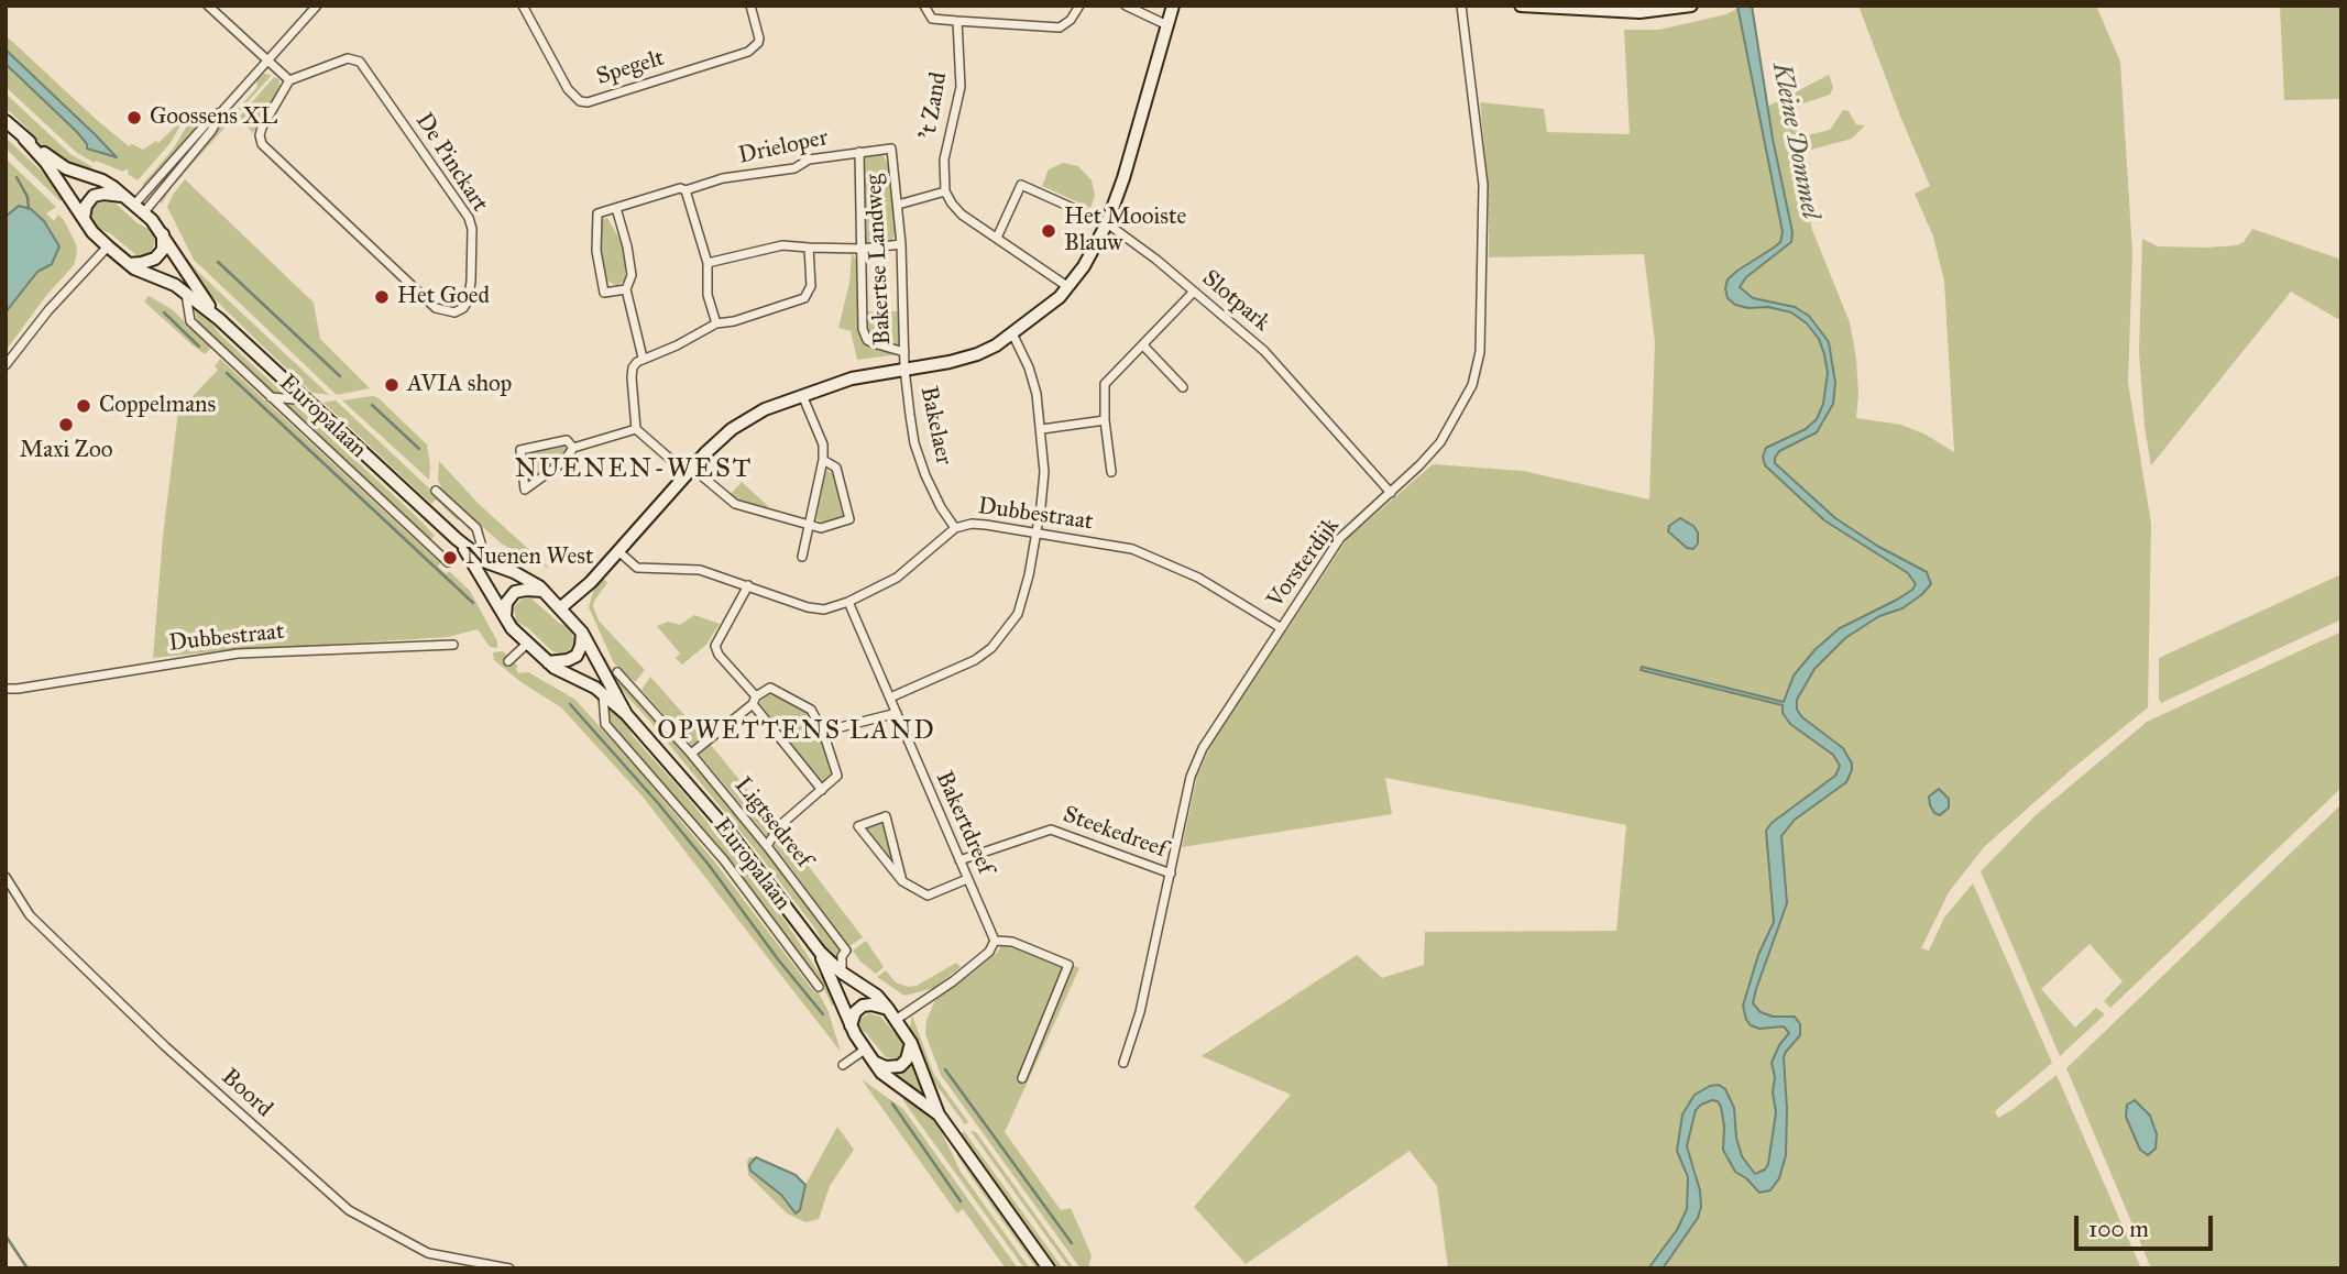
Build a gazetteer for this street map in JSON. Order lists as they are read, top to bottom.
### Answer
{
  "streets": {
    "main road": ["Europalaan"],
    "street": [
      "Spegelt",
      "'t Zand",
      "Drieloper",
      "De Pinckart",
      "Bakertse Landweg",
      "Slotpark",
      "Bakelaer",
      "Dubbestraat",
      "Vorsterdijk",
      "Ligtsedreef",
      "Bakertdreef",
      "Steekedreef",
      "Boord"
    ]
  },
  "crossings": [
    ["Drieloper", "Bakertse Landweg"],
    ["Bakertse Landweg", "Bakelaer"],
    ["Slotpark", "Vorsterdijk"],
    ["Europalaan", "Ligtsedreef"],
    ["Bakelaer", "Dubbestraat"],
    ["Dubbestraat", "Vorsterdijk"],
    ["Dubbestraat", "Bakertdreef"],
    ["Vorsterdijk", "Steekedreef"],
    ["Bakertdreef", "Steekedreef"]
  ],
  "districts": ["NUENEN-WEST", "OPWETTENS LAND"],
  "water": ["Kleine Dommel"],
  "places": [
    "Goossens XL",
    "Het Mooiste Blauw",
    "Het Goed",
    "AVIA shop",
    "Coppelmans",
    "Maxi Zoo",
    "Nuenen West"
  ],
  "scale_bar": "100 m"
}
